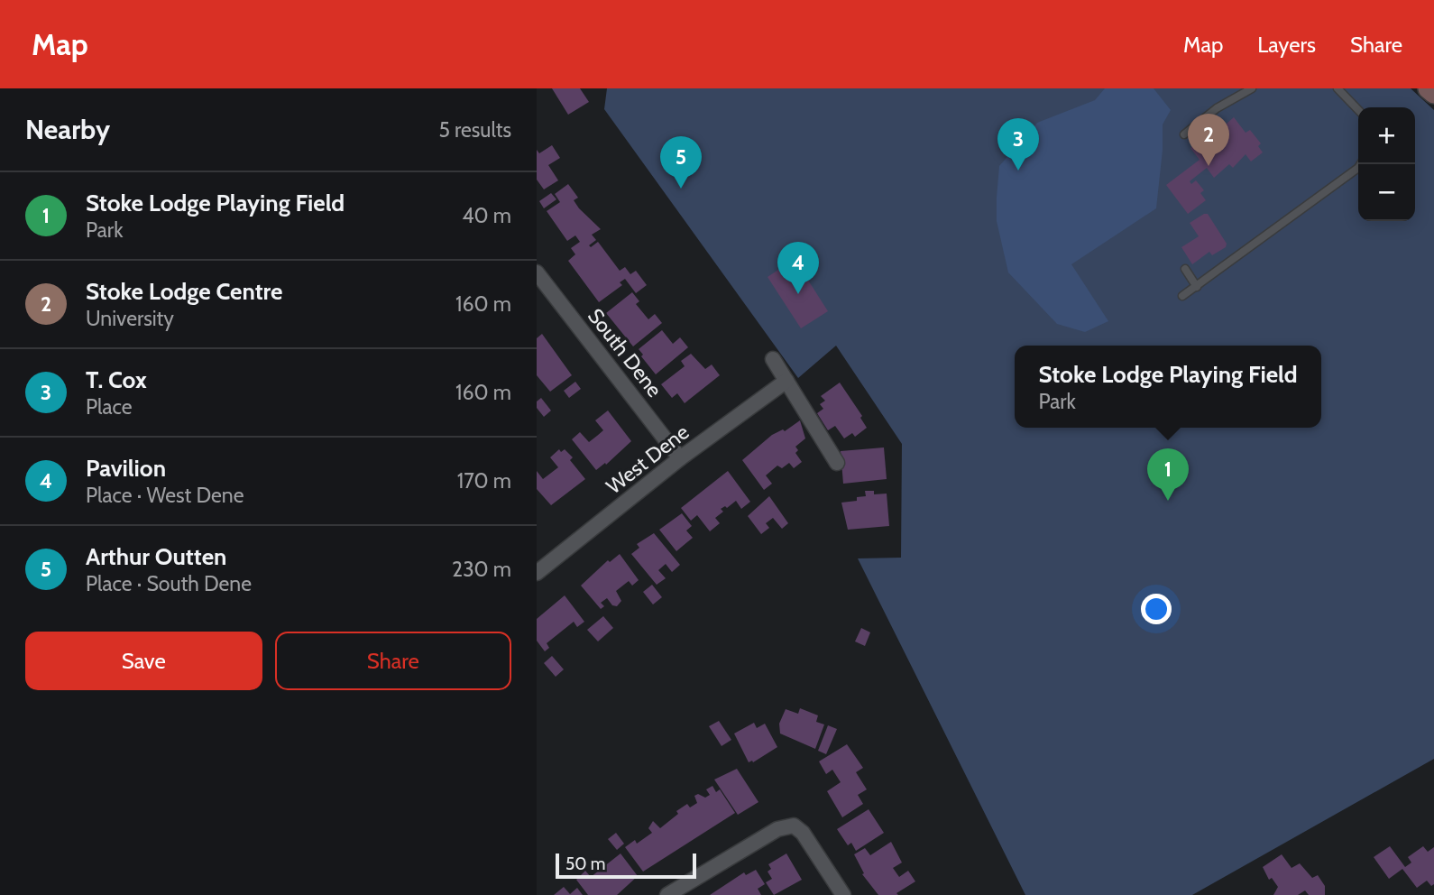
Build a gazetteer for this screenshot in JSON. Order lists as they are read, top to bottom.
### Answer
{
  "streets": {
    "street": ["South Dene", "West Dene"]
  },
  "crossings": [
    ["South Dene", "West Dene"]
  ],
  "scale_bar": "50 m",
  "page": {
    "header": "Map",
    "nav": ["Map", "Layers", "Share"],
    "heading": ["Nearby", "5 results"],
    "map_buttons": ["+", "−"],
    "pins": [
      "2",
      "3",
      "5",
      "4",
      "1"
    ],
    "list": [
      {
        "mark": "1",
        "name": "Stoke Lodge Playing Field",
        "note": "Park",
        "value": "40 m"
      },
      {
        "mark": "2",
        "name": "Stoke Lodge Centre",
        "note": "University",
        "value": "160 m"
      },
      {
        "mark": "3",
        "name": "T. Cox",
        "note": "Place",
        "value": "160 m"
      },
      {
        "mark": "4",
        "name": "Pavilion",
        "note": "Place · West Dene",
        "value": "170 m"
      },
      {
        "mark": "5",
        "name": "Arthur Outten",
        "note": "Place · South Dene",
        "value": "230 m"
      }
    ],
    "popup": ["Stoke Lodge Playing Field", "Park"],
    "buttons": ["Save", "Share"],
    "scale": "50 m"
  }
}
